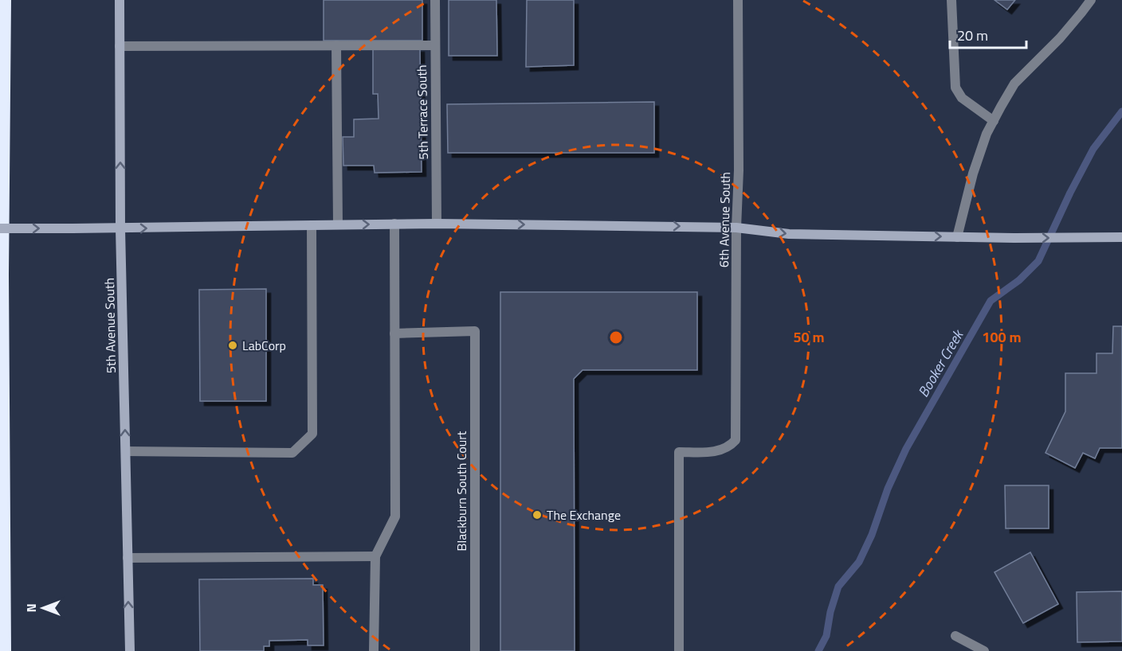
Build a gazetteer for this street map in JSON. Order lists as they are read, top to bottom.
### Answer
{
  "streets": {
    "main road": ["5th Avenue South"],
    "street": ["5th Terrace South", "6th Avenue South", "Blackburn South Court"]
  },
  "one_way": ["5th Avenue South"],
  "water": ["Booker Creek"],
  "places": ["LabCorp", "The Exchange"],
  "scale_bar": "20 m",
  "north": "left",
  "rings": ["50 m", "100 m"]
}
